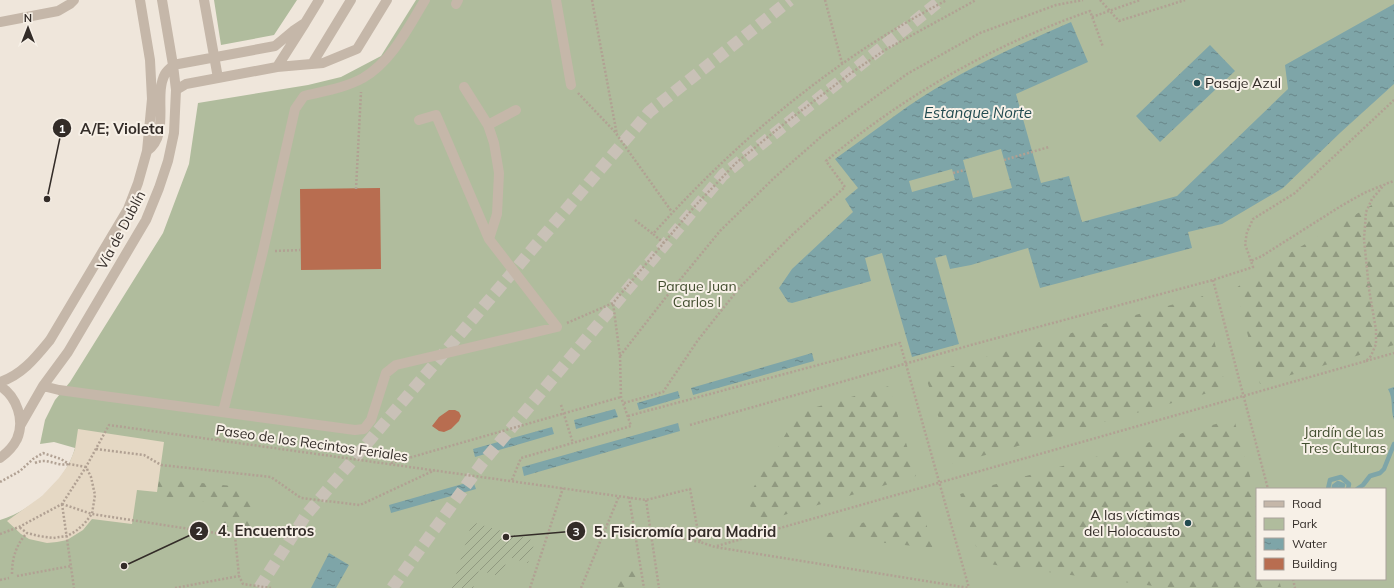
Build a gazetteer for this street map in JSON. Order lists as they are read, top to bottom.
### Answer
{
  "streets": {
    "street": ["Vía de Dublín"],
    "path": ["Paseo de los Recintos Feriales"]
  },
  "water": ["Estanque Norte"],
  "parks": ["Parque Juan Carlos I", "Jardín de las Tres Culturas"],
  "places": [
    "Pasaje Azul",
    "A/E; Violeta",
    "A las víctimas del Holocausto",
    "5. Fisicromía para Madrid",
    "4. Encuentros"
  ],
  "legend": [
    "Road",
    "Park",
    "Water",
    "Building"
  ],
  "north": "top"
}
